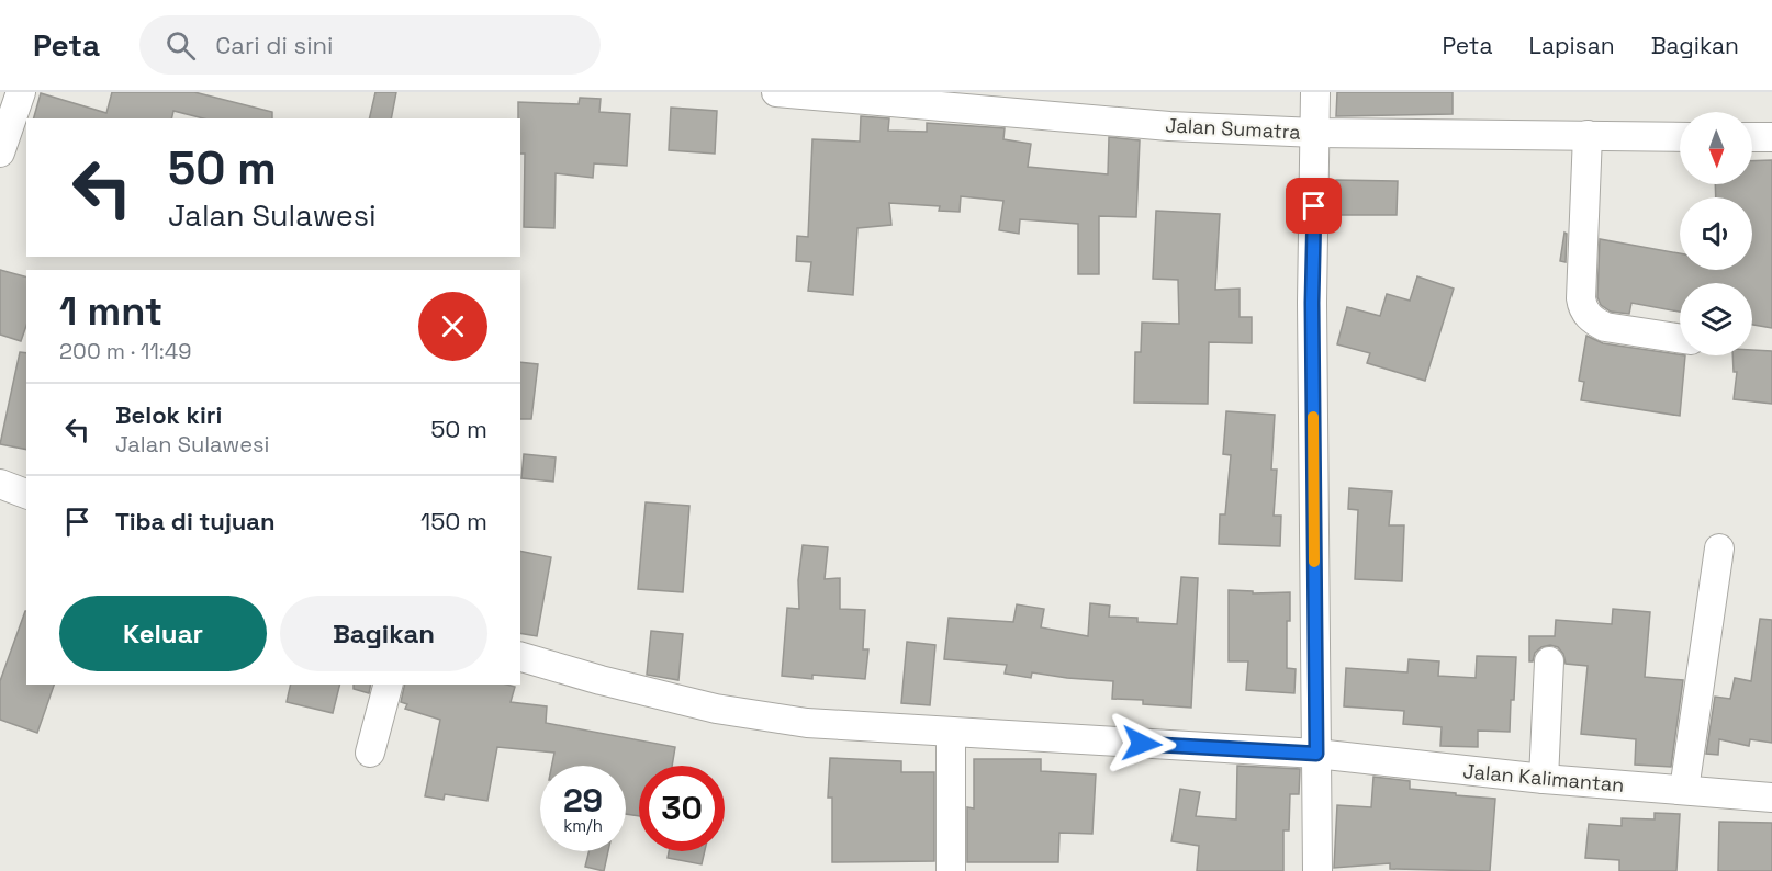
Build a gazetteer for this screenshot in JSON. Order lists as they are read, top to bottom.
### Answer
{
  "streets": {
    "street": ["Jalan Sumatra", "Jalan Kalimantan"]
  },
  "north": "bottom",
  "page": {
    "header": "Peta",
    "search": "Cari di sini",
    "nav": ["Peta", "Lapisan", "Bagikan"],
    "turn": ["50 m", "Jalan Sulawesi"],
    "heading": ["1 mnt", "200 m · 11:49"],
    "list": [
      {
        "name": "Belok kiri",
        "note": "Jalan Sulawesi",
        "value": "50 m"
      },
      {
        "name": "Tiba di tujuan",
        "value": "150 m"
      }
    ],
    "buttons": ["Keluar", "Bagikan"],
    "speed": "29 km/h",
    "limit": "30"
  }
}
